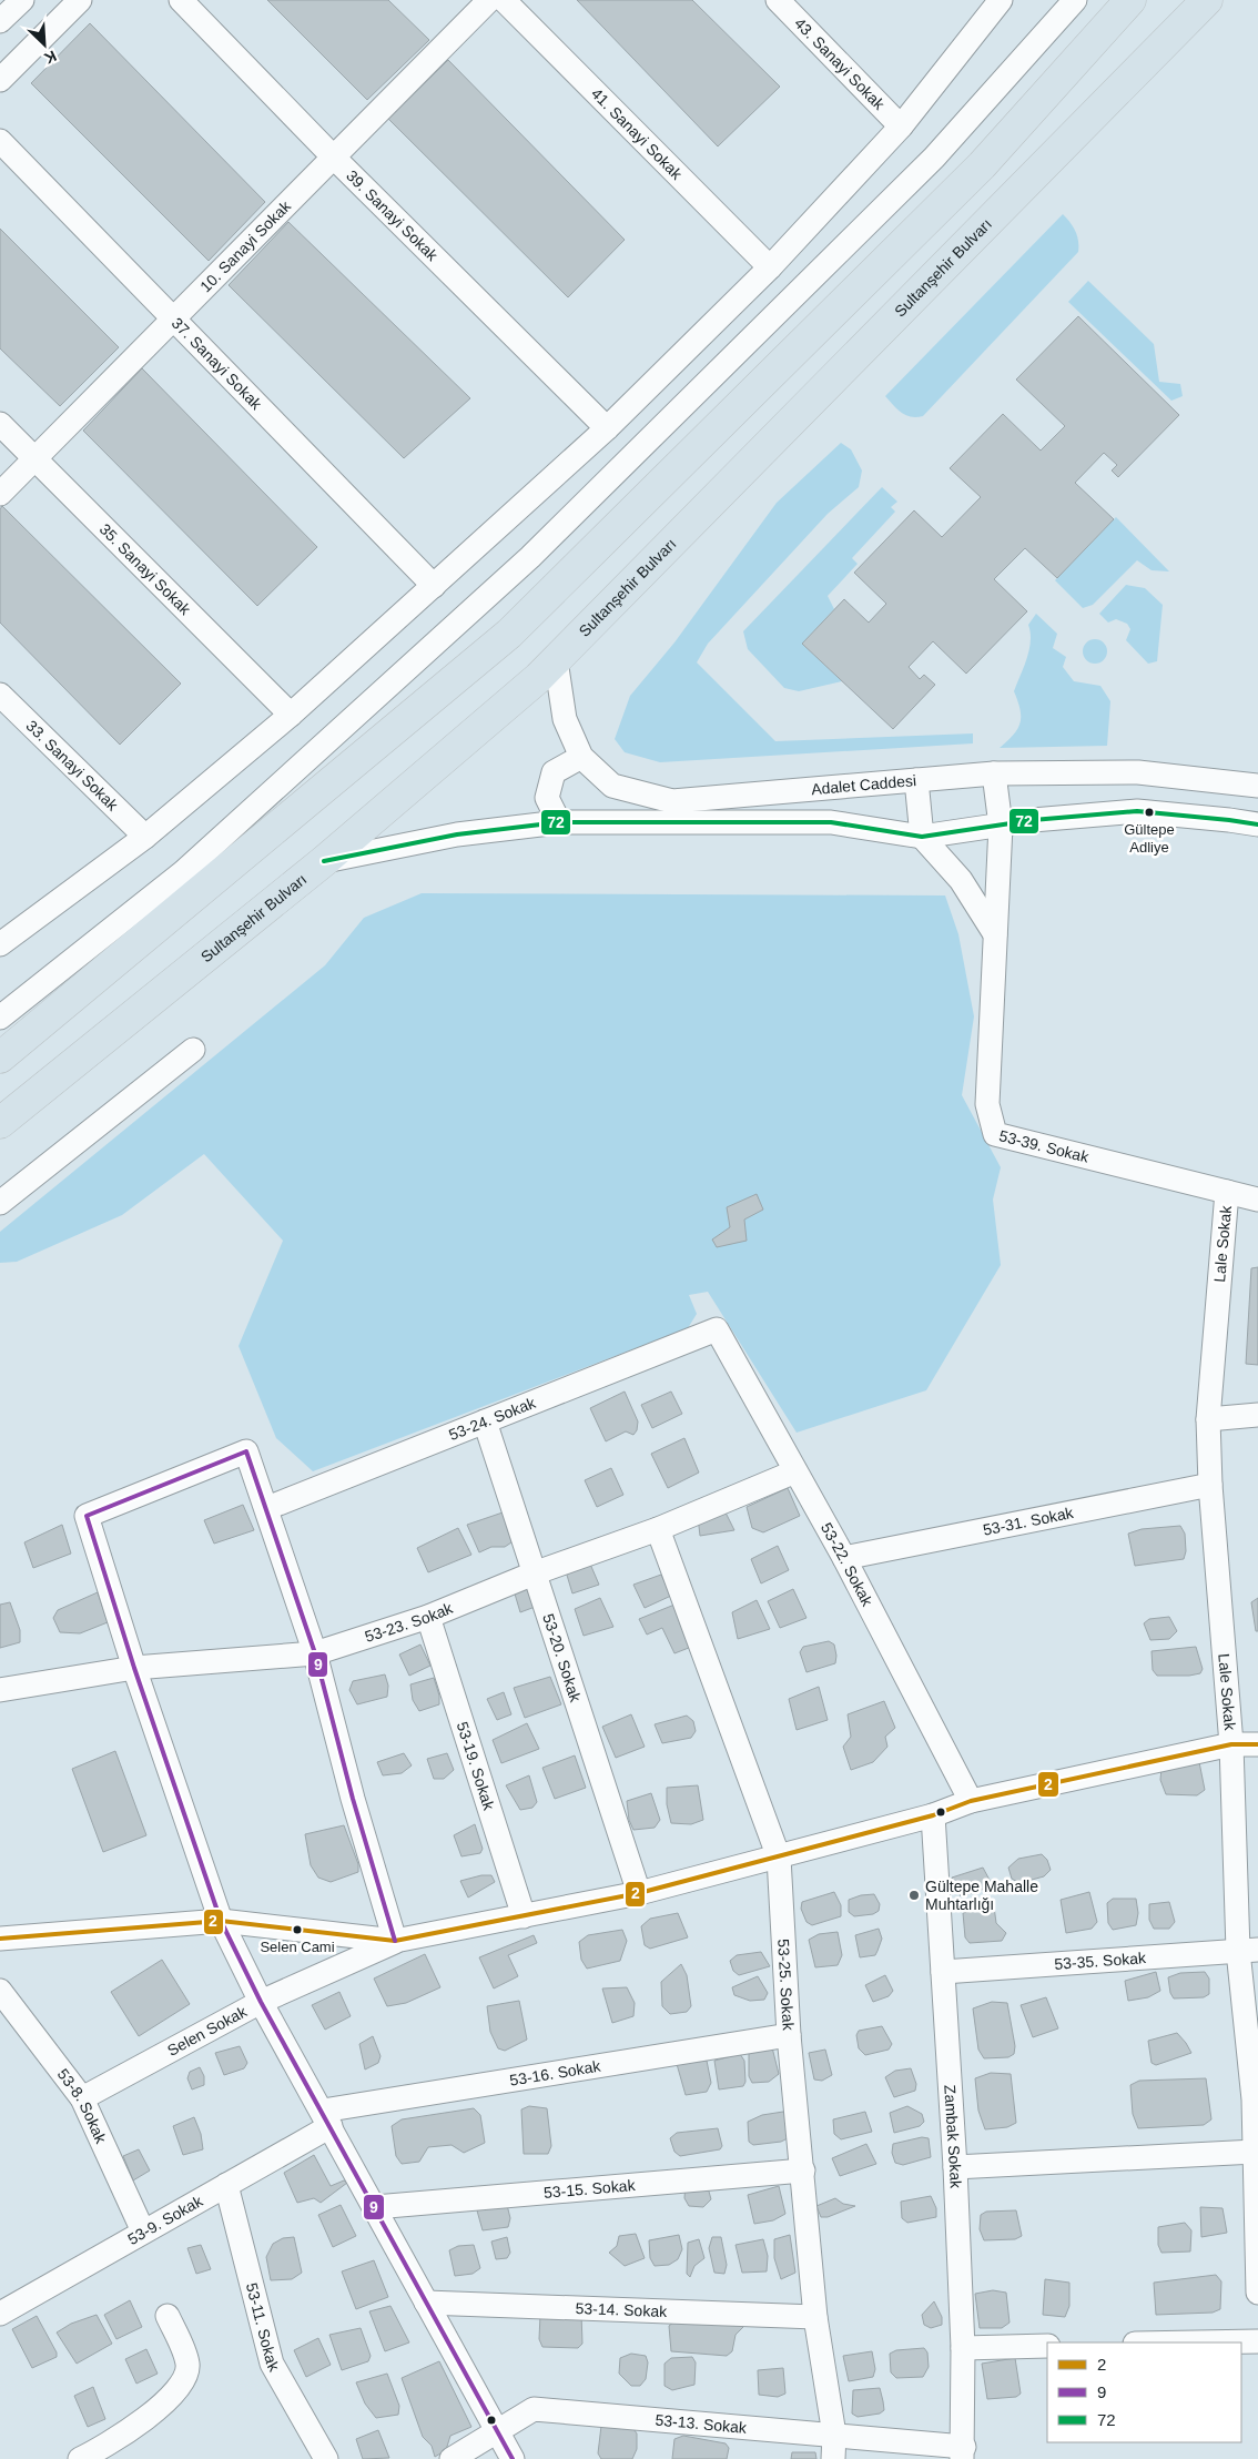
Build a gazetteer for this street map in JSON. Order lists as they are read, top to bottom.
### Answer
{
  "streets": {
    "highway": ["Sultanşehir Bulvarı"],
    "street": [
      "43. Sanayi Sokak",
      "41. Sanayi Sokak",
      "39. Sanayi Sokak",
      "10. Sanayi Sokak",
      "37. Sanayi Sokak",
      "35. Sanayi Sokak",
      "33. Sanayi Sokak",
      "Adalet Caddesi",
      "53-39. Sokak",
      "Lale Sokak",
      "53-24. Sokak",
      "53-31. Sokak",
      "53-22. Sokak",
      "53-23. Sokak",
      "53-20. Sokak",
      "53-19. Sokak",
      "53-35. Sokak",
      "53-25. Sokak",
      "Selen Sokak",
      "53-16. Sokak",
      "53-8. Sokak",
      "Zambak Sokak",
      "53-15. Sokak",
      "53-9. Sokak",
      "53-14. Sokak",
      "53-11. Sokak",
      "53-13. Sokak"
    ]
  },
  "crossings": [
    ["39. Sanayi Sokak", "10. Sanayi Sokak"],
    ["10. Sanayi Sokak", "37. Sanayi Sokak"],
    ["10. Sanayi Sokak", "35. Sanayi Sokak"],
    ["Sultanşehir Bulvarı", "Adalet Caddesi"],
    ["Adalet Caddesi", "53-39. Sokak"],
    ["53-39. Sokak", "Lale Sokak"],
    ["Lale Sokak", "53-31. Sokak"],
    ["Lale Sokak", "53-35. Sokak"],
    ["53-24. Sokak", "53-22. Sokak"],
    ["53-24. Sokak", "53-20. Sokak"],
    ["53-31. Sokak", "53-22. Sokak"],
    ["53-22. Sokak", "53-23. Sokak"],
    ["53-23. Sokak", "53-20. Sokak"],
    ["53-23. Sokak", "53-19. Sokak"],
    ["53-23. Sokak", "53-25. Sokak"],
    ["53-35. Sokak", "Zambak Sokak"],
    ["53-25. Sokak", "53-16. Sokak"],
    ["53-25. Sokak", "53-15. Sokak"],
    ["53-25. Sokak", "53-14. Sokak"],
    ["53-25. Sokak", "53-13. Sokak"],
    ["Selen Sokak", "53-8. Sokak"],
    ["53-16. Sokak", "53-9. Sokak"],
    ["53-8. Sokak", "53-9. Sokak"],
    ["Zambak Sokak", "53-13. Sokak"],
    ["53-9. Sokak", "53-11. Sokak"]
  ],
  "places": ["Gültepe Adliye", "Gültepe Mahalle Muhtarlığı", "Selen Cami"],
  "lines": ["transit line 72", "transit line 9", "transit line 2"],
  "legend": ["2", "9", "72"],
  "north": "bottom right"
}
